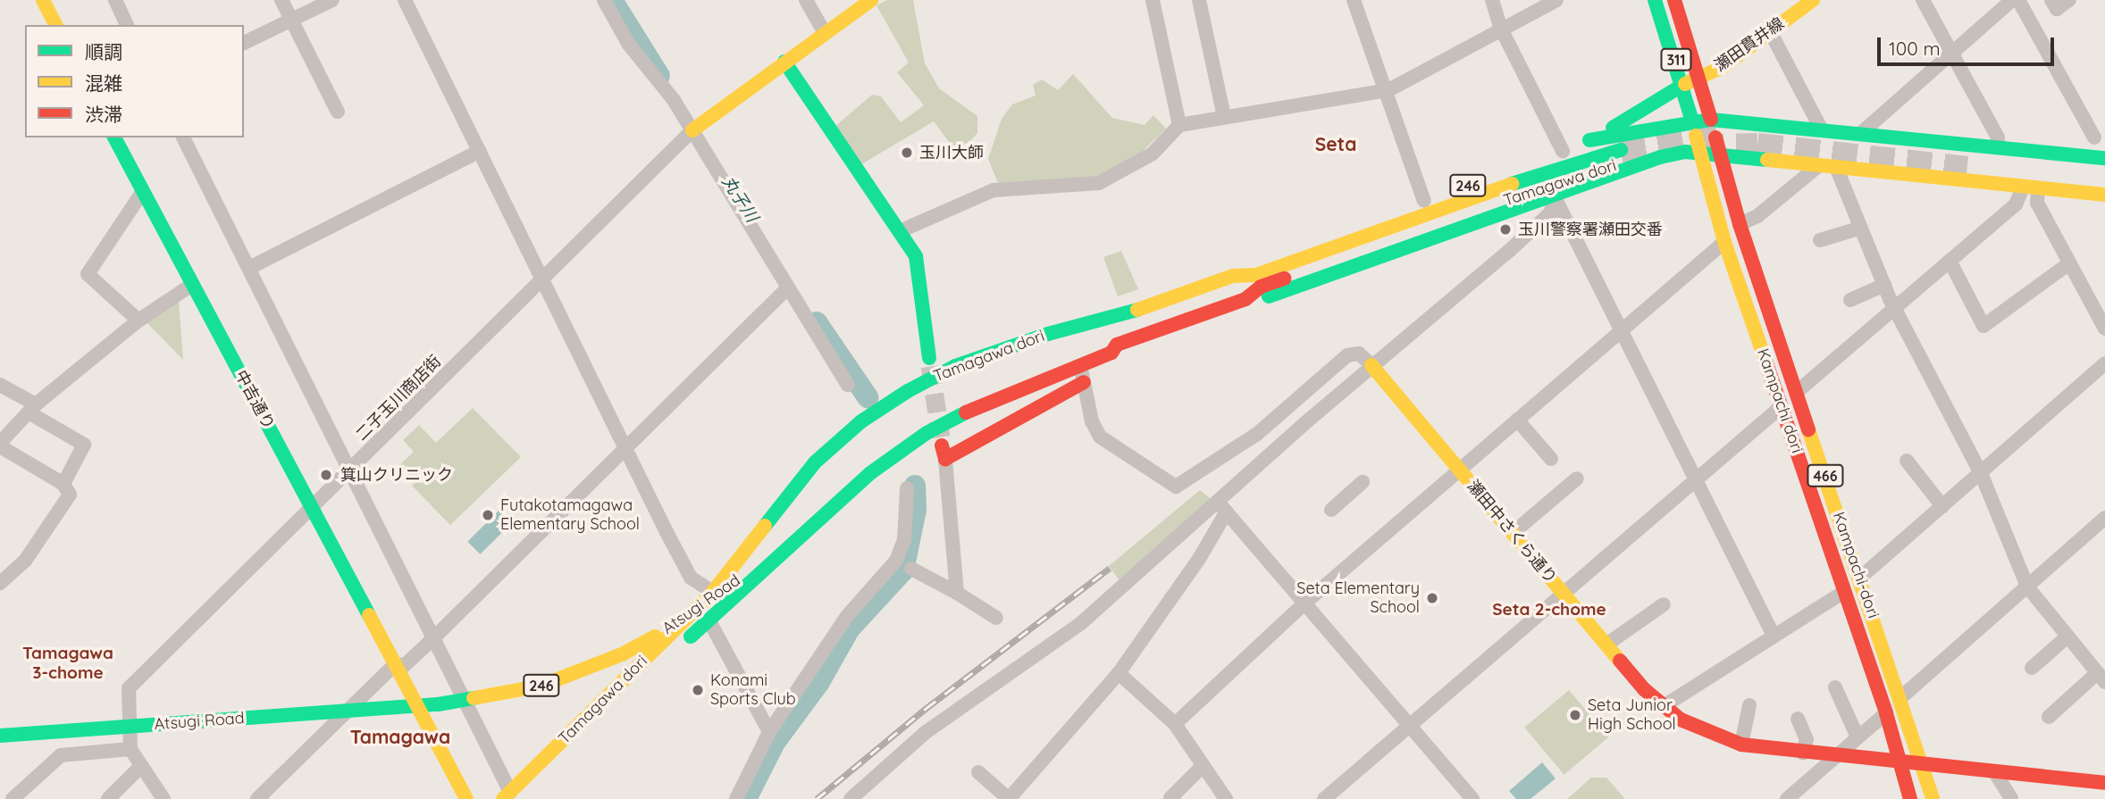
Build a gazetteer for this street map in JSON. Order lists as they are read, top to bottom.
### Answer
{
  "streets": {
    "main road": [
      "瀬田貫井線",
      "311",
      "Tamagawa dori",
      "246",
      "中吉通り",
      "Kampachi dori",
      "466",
      "瀬田中さくら通り",
      "Kampachi-dori",
      "Atsugi Road"
    ],
    "street": ["二子玉川商店街"]
  },
  "crossings": [
    ["瀬田貫井線", "311"],
    ["瀬田貫井線", "246"],
    ["瀬田貫井線", "Kampachi dori"],
    ["311", "246"],
    ["311", "466"],
    ["Tamagawa dori", "246"],
    ["Tamagawa dori", "Atsugi Road"],
    ["246", "Kampachi dori"],
    ["246", "466"],
    ["246", "Kampachi-dori"],
    ["二子玉川商店街", "中吉通り"],
    ["Kampachi dori", "瀬田中さくら通り"],
    ["466", "Kampachi-dori"],
    ["瀬田中さくら通り", "Kampachi-dori"]
  ],
  "districts": [
    "Seta",
    "Seta 2-chome",
    "Tamagawa 3-chome",
    "Tamagawa"
  ],
  "water": ["丸子川"],
  "places": [
    "玉川大師",
    "玉川警察署瀬田交番",
    "箕山クリニック",
    "Futakotamagawa Elementary School",
    "Seta Elementary School",
    "Konami Sports Club",
    "Seta Junior High School"
  ],
  "legend": ["順調", "混雑", "渋滞"],
  "scale_bar": "100 m"
}
